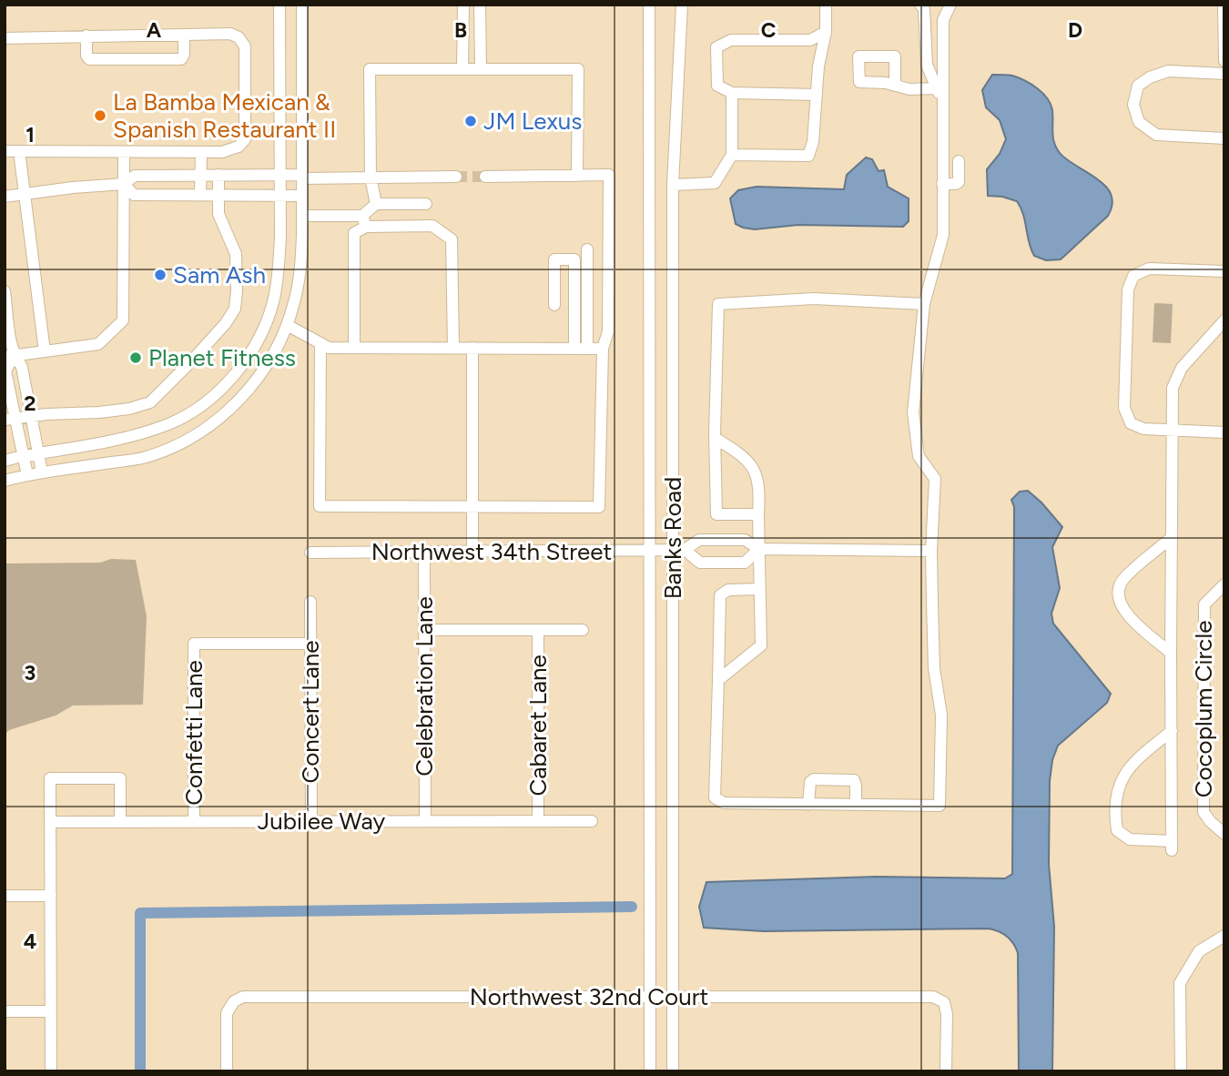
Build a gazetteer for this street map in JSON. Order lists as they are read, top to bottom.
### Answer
{
  "streets": {
    "street": [
      "Banks Road",
      "Northwest 34th Street",
      "Celebration Lane",
      "Cocoplum Circle",
      "Concert Lane",
      "Cabaret Lane",
      "Confetti Lane",
      "Jubilee Way",
      "Northwest 32nd Court"
    ]
  },
  "crossings": [
    ["Banks Road", "Northwest 34th Street"],
    ["Banks Road", "Northwest 32nd Court"],
    ["Northwest 34th Street", "Celebration Lane"],
    ["Celebration Lane", "Jubilee Way"],
    ["Concert Lane", "Confetti Lane"],
    ["Concert Lane", "Jubilee Way"],
    ["Cabaret Lane", "Jubilee Way"],
    ["Confetti Lane", "Jubilee Way"]
  ],
  "places": [
    "La Bamba Mexican & Spanish Restaurant II",
    "JM Lexus",
    "Sam Ash",
    "Planet Fitness"
  ],
  "grid": {
    "columns": [
      "A",
      "B",
      "C",
      "D"
    ],
    "rows": [
      "1",
      "2",
      "3",
      "4"
    ]
  }
}
